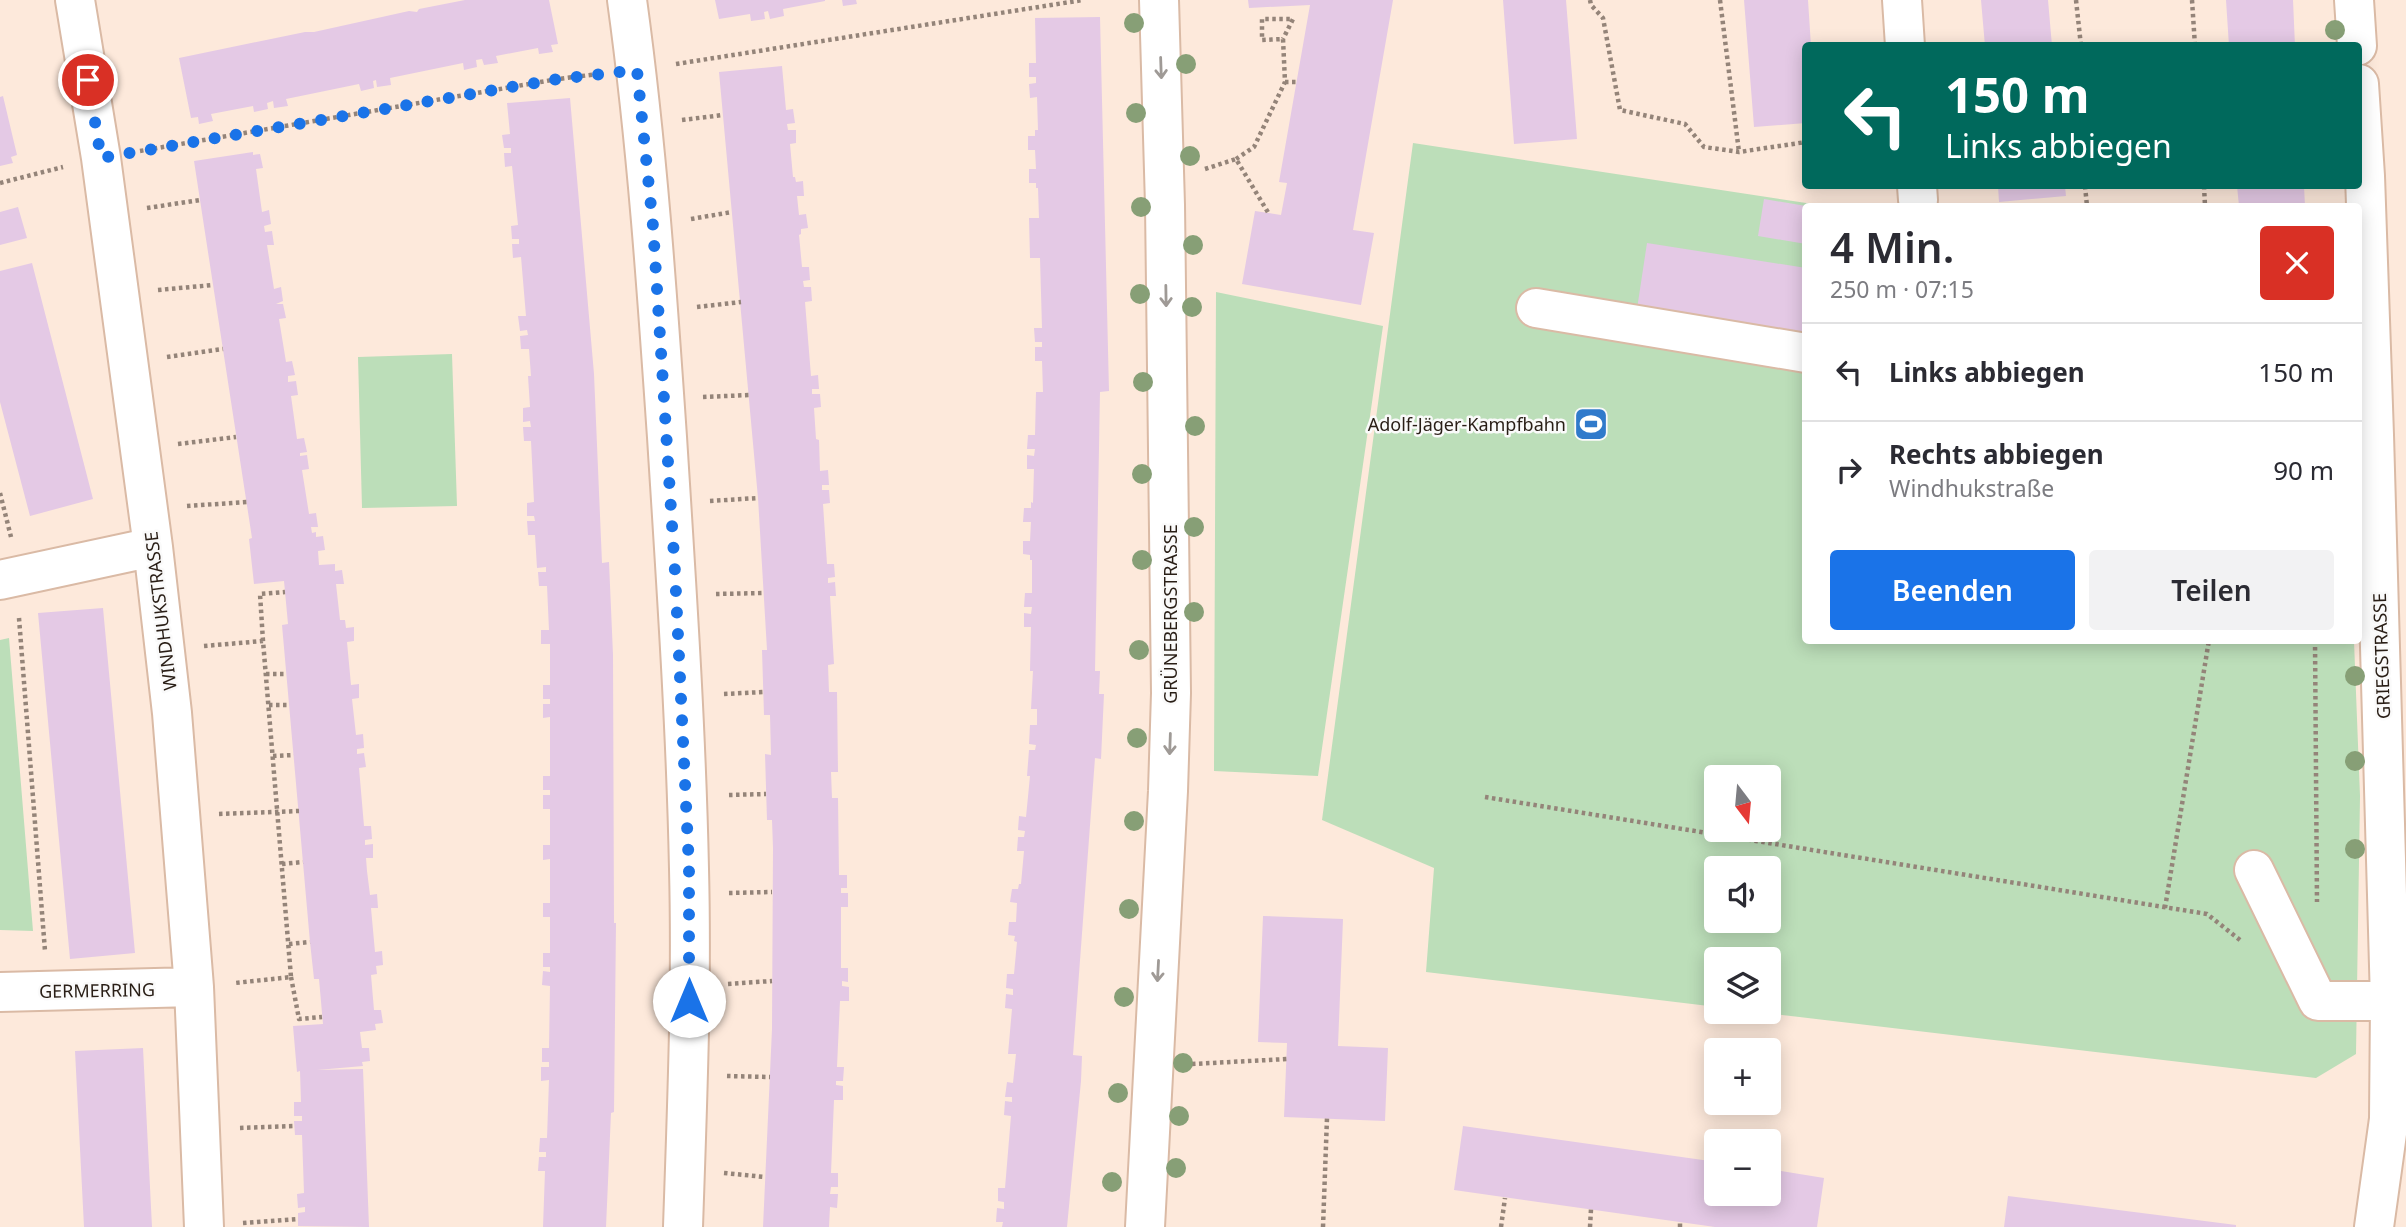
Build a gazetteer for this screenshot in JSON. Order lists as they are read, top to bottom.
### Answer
{
  "streets": {
    "street": [
      "WINDHUKSTRASSE",
      "GRÜNEBERGSTRASSE",
      "GRIEGSTRASSE",
      "GERMERRING"
    ]
  },
  "crossings": [
    ["WINDHUKSTRASSE", "GERMERRING"]
  ],
  "one_way": ["GRÜNEBERGSTRASSE"],
  "places": {
    "sports": ["Adolf-Jäger-Kampfbahn"]
  },
  "north": "bottom",
  "page": {
    "turn": ["150 m", "Links abbiegen"],
    "heading": ["4 Min.", "250 m · 07:15"],
    "list": [
      {
        "name": "Links abbiegen",
        "value": "150 m"
      },
      {
        "name": "Rechts abbiegen",
        "note": "Windhukstraße",
        "value": "90 m"
      }
    ],
    "buttons": ["Beenden", "Teilen"],
    "map_buttons": ["+", "−"]
  }
}
